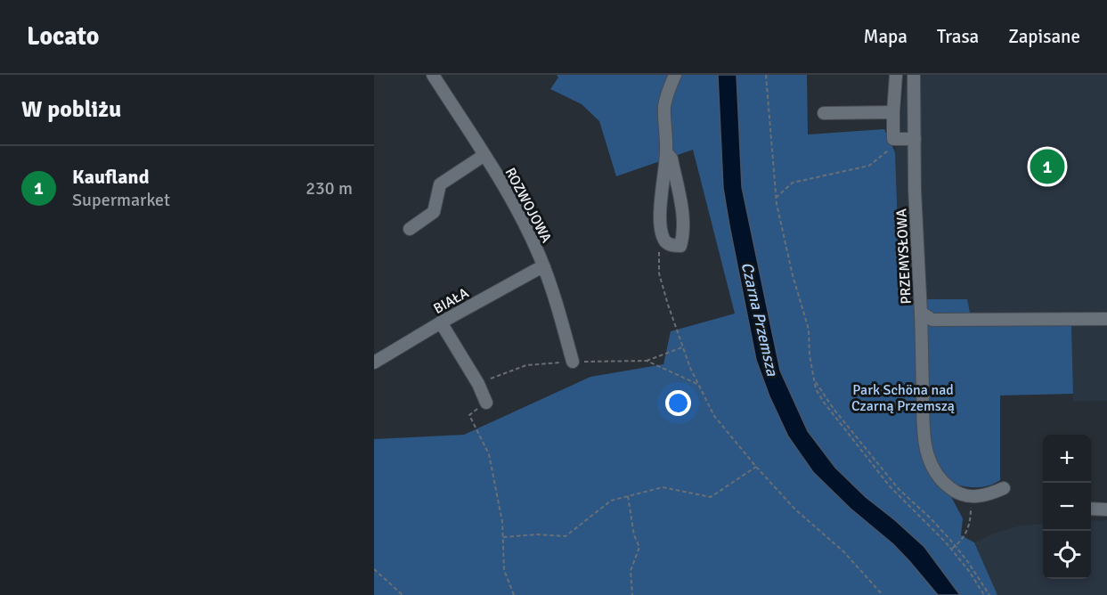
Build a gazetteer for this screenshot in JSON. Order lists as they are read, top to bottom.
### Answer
{
  "streets": {
    "street": ["ROZWOJOWA", "PRZEMYSŁOWA", "BIAŁA"]
  },
  "crossings": [
    ["ROZWOJOWA", "BIAŁA"]
  ],
  "water": ["Czarna Przemsza"],
  "parks": ["Park Schöna nad Czarną Przemszą"],
  "page": {
    "header": "Locato",
    "nav": ["Mapa", "Trasa", "Zapisane"],
    "heading": "W pobliżu",
    "list": [
      {
        "mark": "1",
        "name": "Kaufland",
        "note": "Supermarket",
        "value": "230 m"
      }
    ],
    "pins": "1",
    "map_buttons": ["+", "−"]
  }
}
